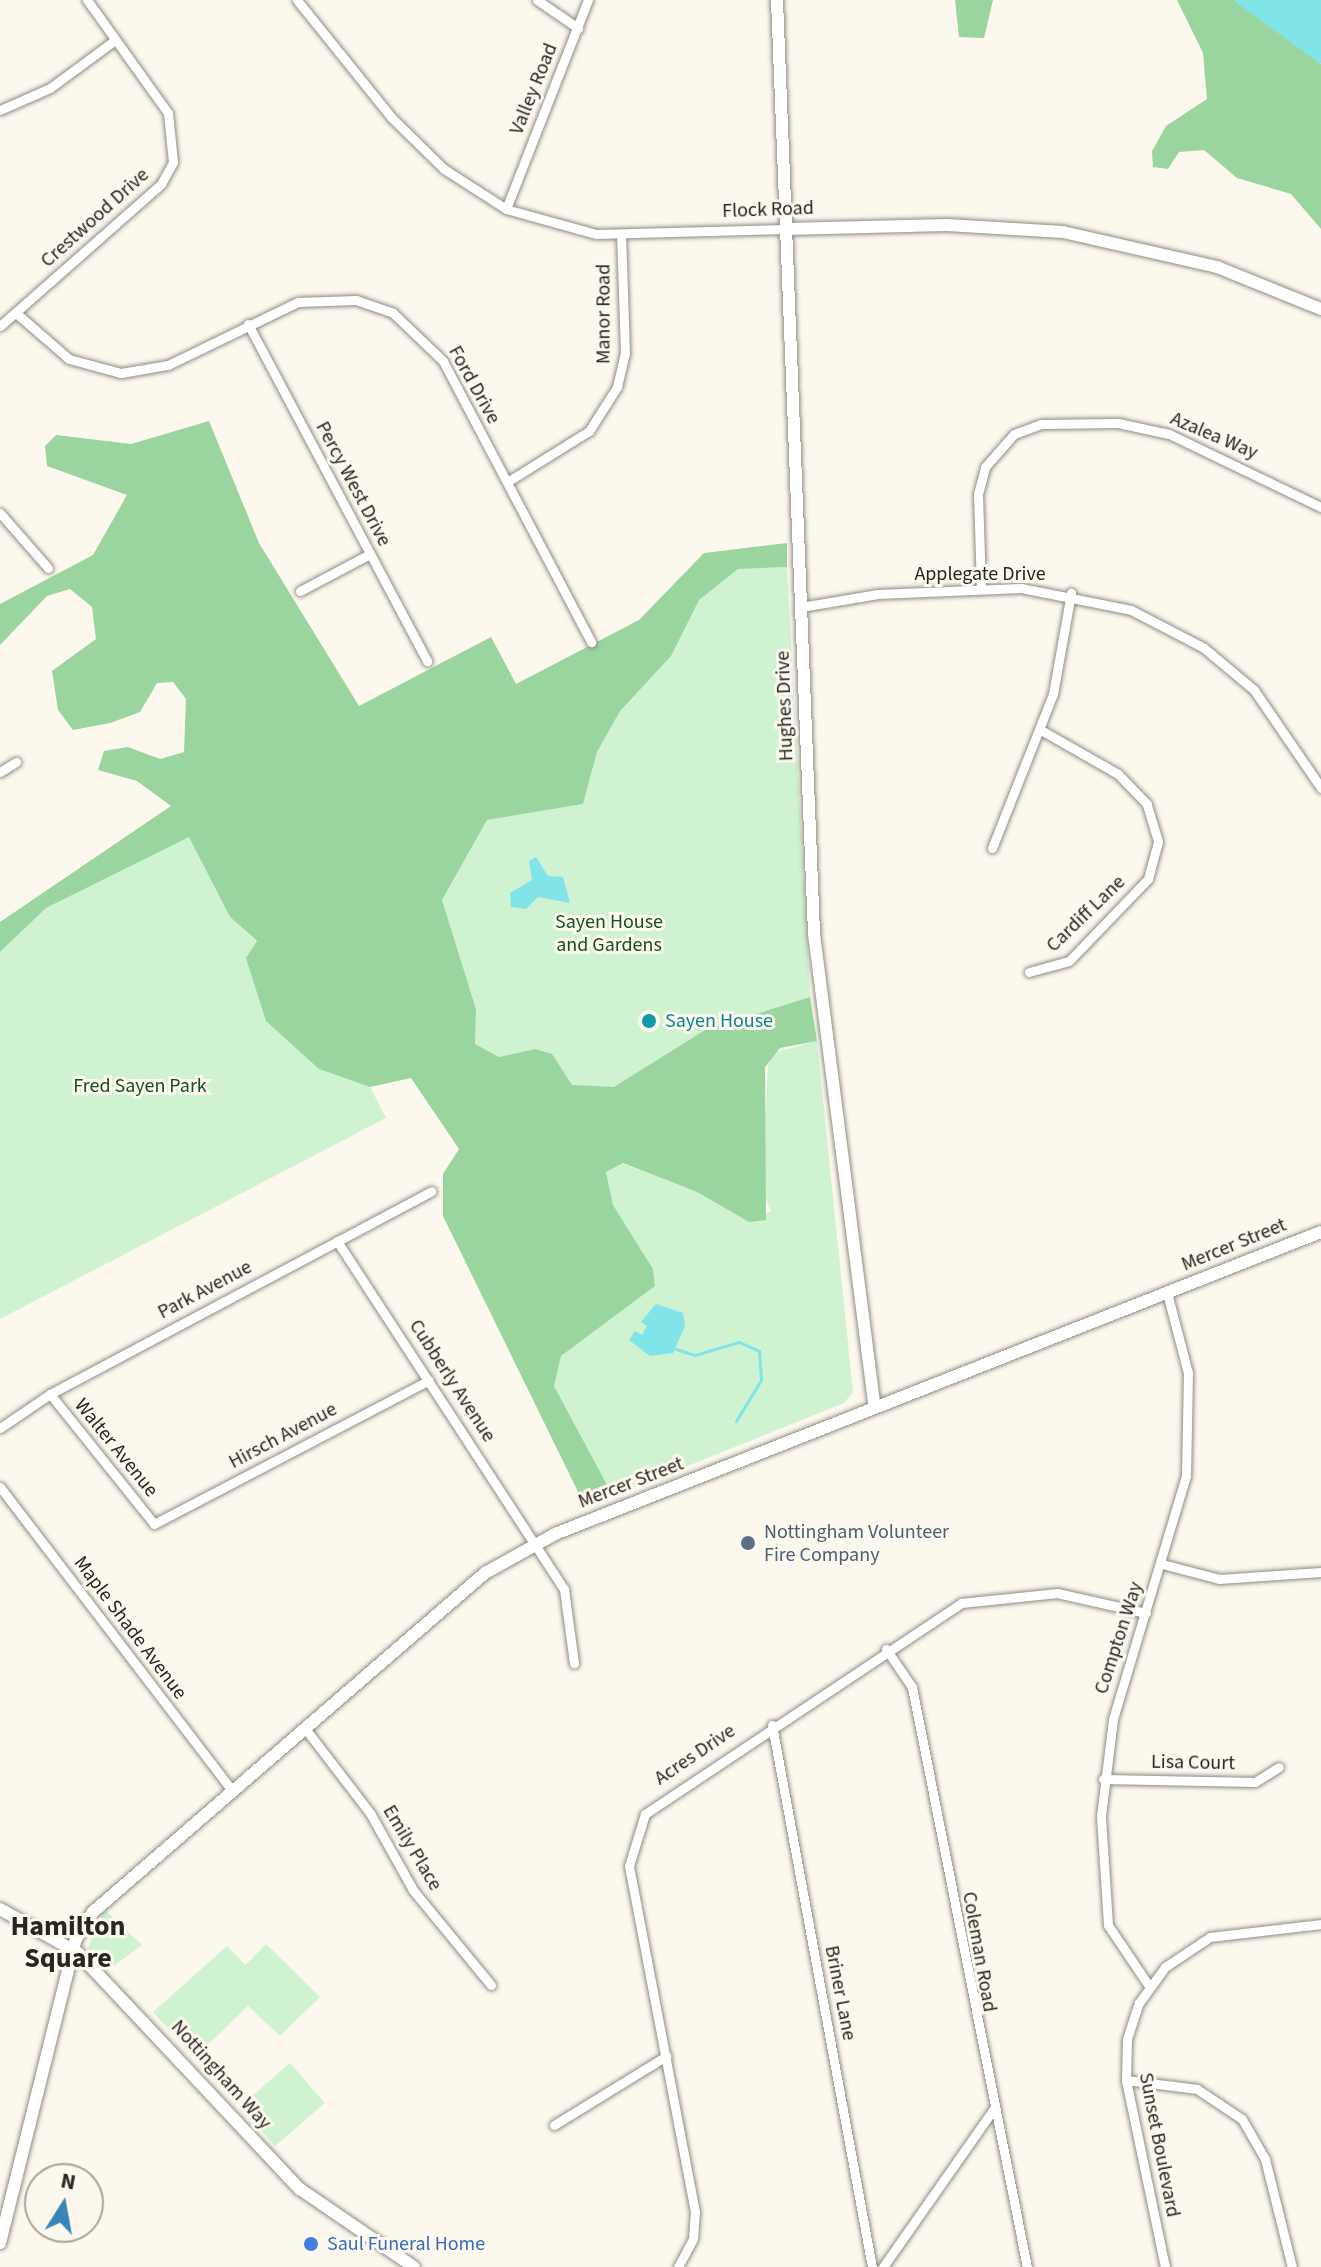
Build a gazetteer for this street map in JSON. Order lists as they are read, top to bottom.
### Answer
{
  "streets": {
    "street": [
      "Valley Road",
      "Flock Road",
      "Crestwood Drive",
      "Manor Road",
      "Ford Drive",
      "Azalea Way",
      "Percy West Drive",
      "Applegate Drive",
      "Hughes Drive",
      "Cardiff Lane",
      "Mercer Street",
      "Park Avenue",
      "Cubberly Avenue",
      "Hirsch Avenue",
      "Walter Avenue",
      "Maple Shade Avenue",
      "Compton Way",
      "Acres Drive",
      "Lisa Court",
      "Emily Place",
      "Coleman Road",
      "Briner Lane",
      "Nottingham Way",
      "Sunset Boulevard"
    ]
  },
  "crossings": [
    ["Valley Road", "Flock Road"],
    ["Flock Road", "Manor Road"],
    ["Flock Road", "Hughes Drive"],
    ["Crestwood Drive", "Ford Drive"],
    ["Manor Road", "Ford Drive"],
    ["Ford Drive", "Percy West Drive"],
    ["Azalea Way", "Applegate Drive"],
    ["Applegate Drive", "Hughes Drive"],
    ["Hughes Drive", "Mercer Street"],
    ["Mercer Street", "Cubberly Avenue"],
    ["Mercer Street", "Maple Shade Avenue"],
    ["Mercer Street", "Compton Way"],
    ["Mercer Street", "Emily Place"],
    ["Mercer Street", "Nottingham Way"],
    ["Park Avenue", "Cubberly Avenue"],
    ["Park Avenue", "Walter Avenue"],
    ["Cubberly Avenue", "Hirsch Avenue"],
    ["Hirsch Avenue", "Walter Avenue"],
    ["Compton Way", "Acres Drive"],
    ["Compton Way", "Lisa Court"],
    ["Compton Way", "Sunset Boulevard"],
    ["Acres Drive", "Coleman Road"],
    ["Acres Drive", "Briner Lane"]
  ],
  "districts": ["Hamilton Square"],
  "parks": ["Sayen House and Gardens", "Fred Sayen Park"],
  "places": ["Sayen House", "Nottingham Volunteer Fire Company", "Saul Funeral Home"],
  "north": "top"
}
